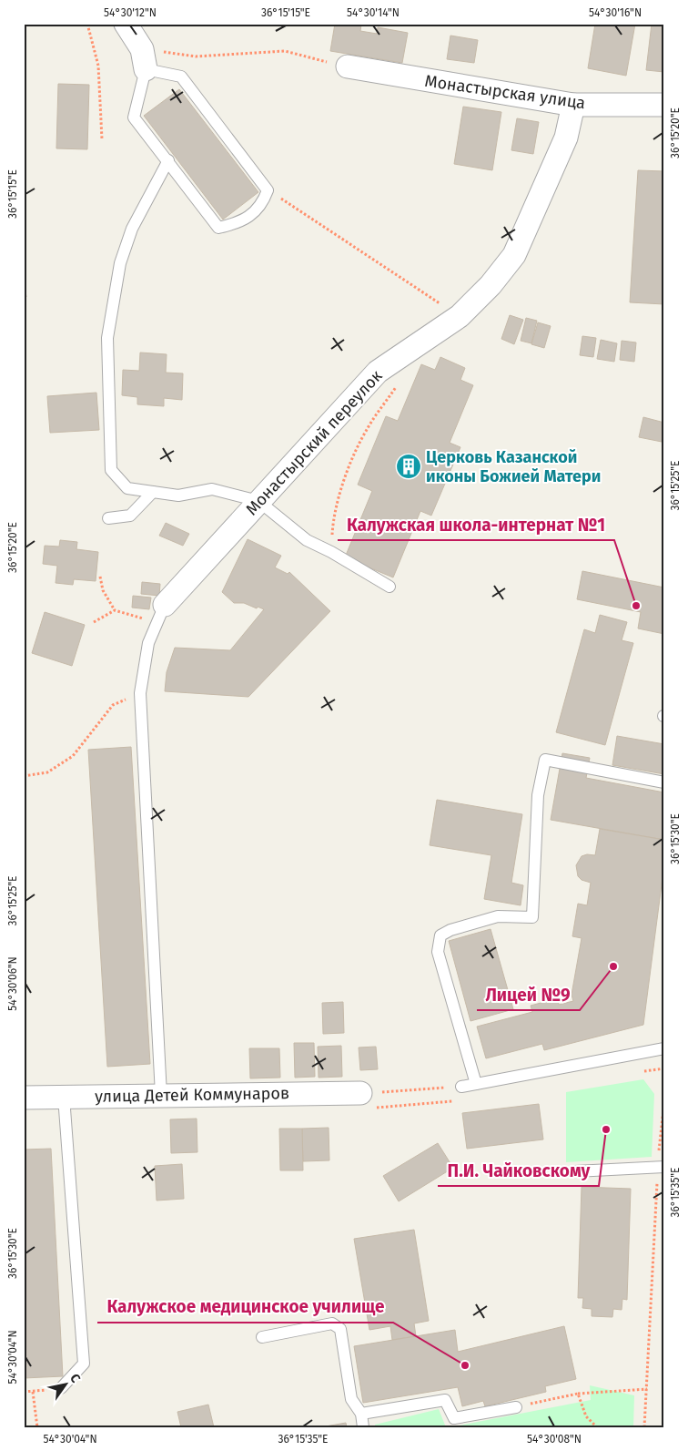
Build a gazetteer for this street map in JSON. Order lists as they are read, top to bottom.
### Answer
{
  "streets": {
    "street": ["Монастырская улица", "Монастырский переулок", "улица Детей Коммунаров"]
  },
  "crossings": [
    ["Монастырская улица", "Монастырский переулок"]
  ],
  "places": {
    "building": ["Церковь Казанской иконы Божией Матери"],
    "other": [
      "Калужская школа-интернат №1",
      "Лицей №9",
      "П.И. Чайковскому",
      "Калужское медицинское училище"
    ]
  },
  "north": "top right",
  "coordinates": [
    "54°30'12\"N",
    "36°15'15\"E",
    "54°30'14\"N",
    "54°30'16\"N",
    "36°15'20\"E",
    "36°15'25\"E",
    "36°15'30\"E",
    "54°30'06\"N",
    "36°15'35\"E",
    "54°30'04\"N",
    "54°30'08\"N"
  ]
}
